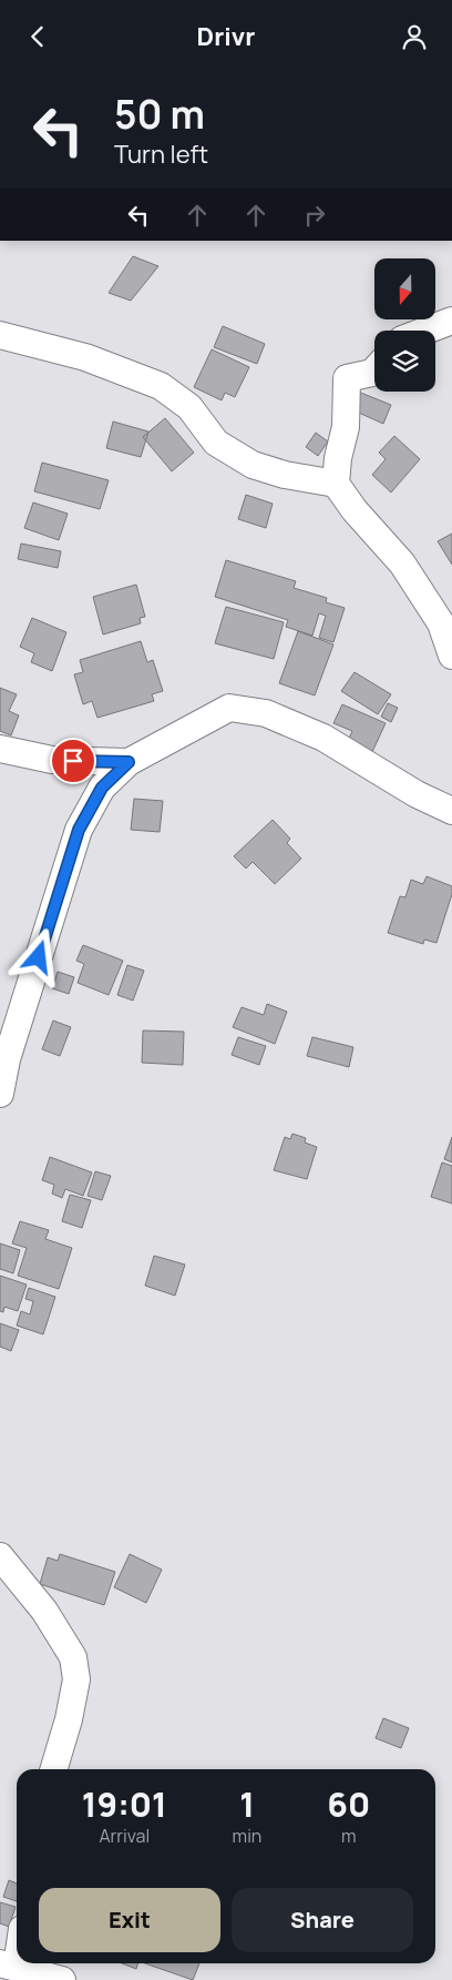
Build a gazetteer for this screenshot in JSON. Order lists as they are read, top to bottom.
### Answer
{
  "north": "bottom",
  "page": {
    "header": "Drivr",
    "turn": ["50 m", "Turn left"],
    "eta": [
      "19:01",
      "Arrival",
      "1",
      "min",
      "60",
      "m"
    ],
    "buttons": ["Exit", "Share"]
  }
}
